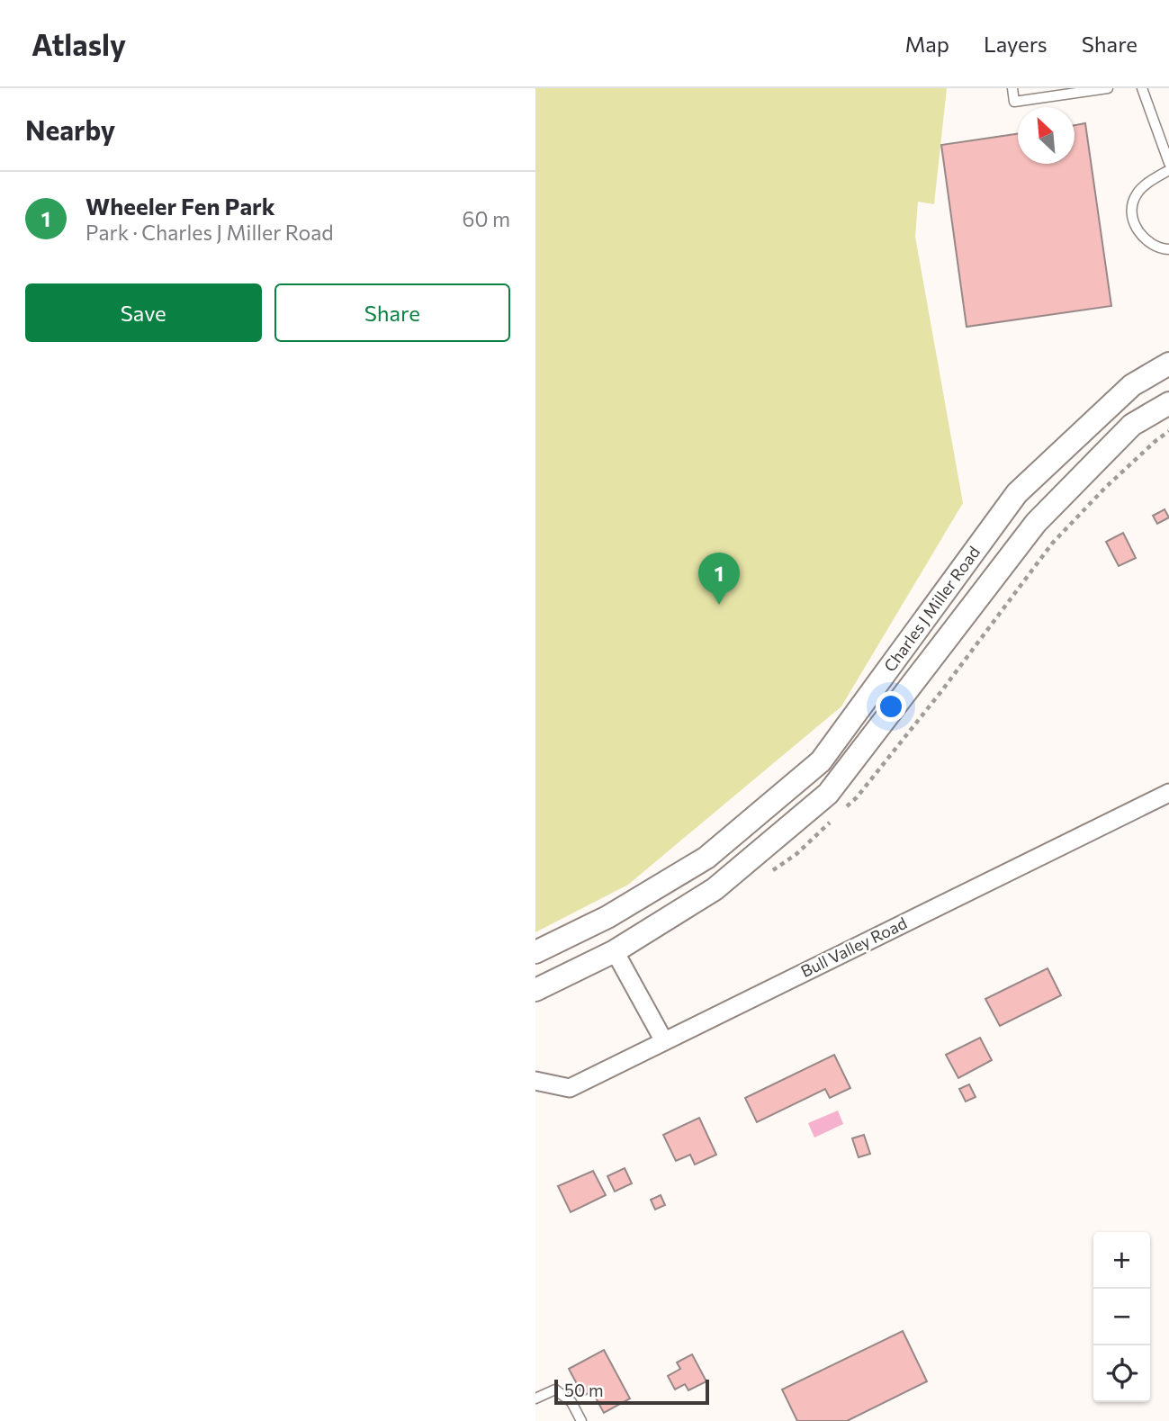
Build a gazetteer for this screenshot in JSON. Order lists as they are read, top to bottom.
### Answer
{
  "streets": {
    "street": ["Charles J Miller Road", "Bull Valley Road"]
  },
  "scale_bar": "50 m",
  "north": "top left",
  "page": {
    "header": "Atlasly",
    "nav": ["Map", "Layers", "Share"],
    "heading": "Nearby",
    "list": [
      {
        "mark": "1",
        "name": "Wheeler Fen Park",
        "note": "Park · Charles J Miller Road",
        "value": "60 m"
      }
    ],
    "buttons": ["Save", "Share"],
    "pins": "1",
    "map_buttons": ["+", "−"],
    "scale": "50 m"
  }
}
